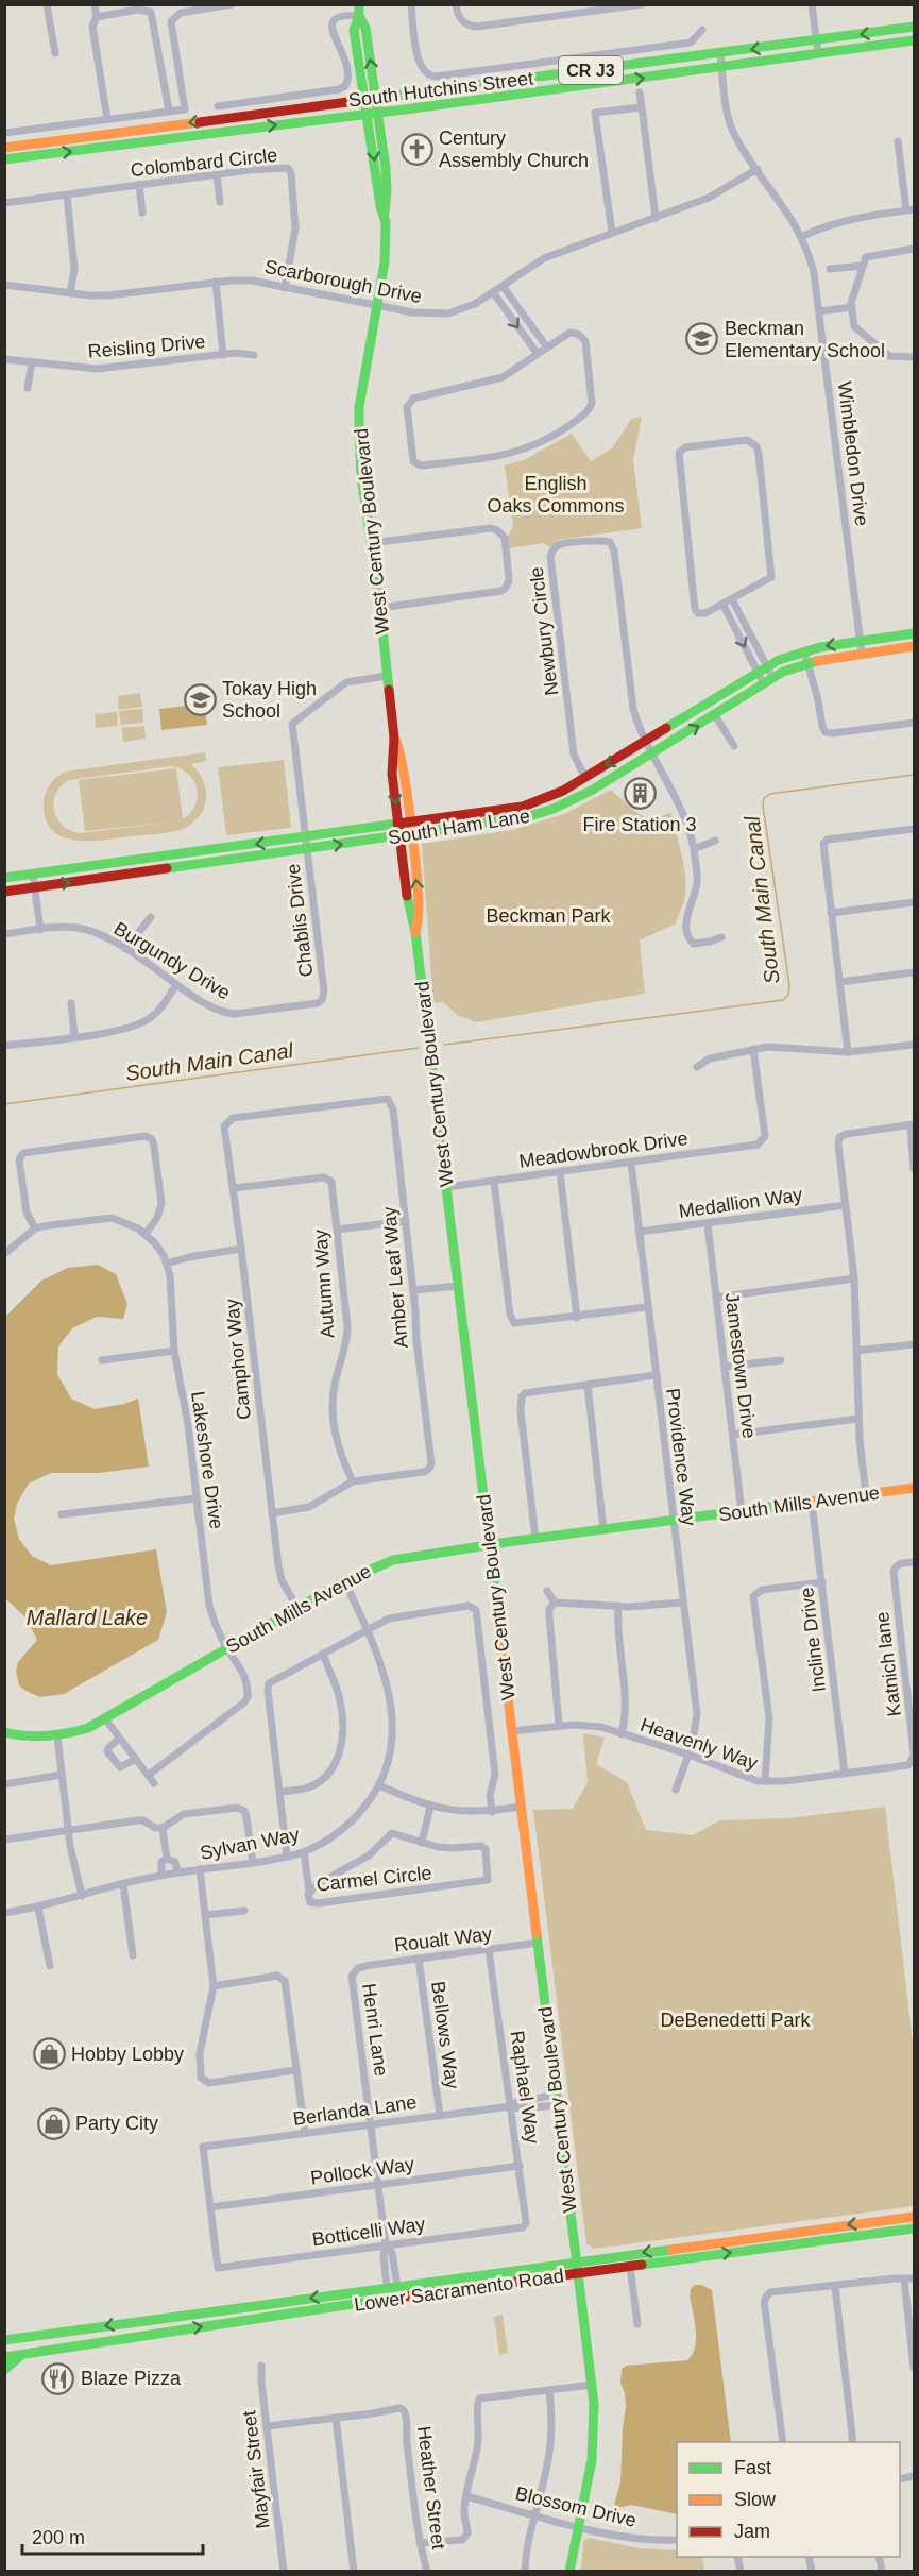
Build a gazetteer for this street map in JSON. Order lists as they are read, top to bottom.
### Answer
{
  "streets": {
    "main road": [
      "CR J3",
      "South Hutchins Street",
      "West Century Boulevard",
      "South Ham Lane",
      "South Mills Avenue",
      "Lower Sacramento Road"
    ],
    "street": [
      "Colombard Circle",
      "Scarborough Drive",
      "Reisling Drive",
      "Wimbledon Drive",
      "Newbury Circle",
      "Chablis Drive",
      "Burgundy Drive",
      "Meadowbrook Drive",
      "Medallion Way",
      "Amber Leaf Way",
      "Autumn Way",
      "Camphor Way",
      "Jamestown Drive",
      "Providence Way",
      "Lakeshore Drive",
      "Incline Drive",
      "Katnich lane",
      "Heavenly Way",
      "Sylvan Way",
      "Carmel Circle",
      "Roualt Way",
      "Henri Lane",
      "Bellows Way",
      "Raphael Way",
      "Berlanda Lane",
      "Pollock Way",
      "Botticelli Way",
      "Mayfair Street",
      "Heather Street",
      "Blossom Drive"
    ]
  },
  "crossings": [
    ["South Hutchins Street", "Wimbledon Drive"],
    ["South Hutchins Street", "West Century Boulevard"],
    ["Colombard Circle", "Scarborough Drive"],
    ["Scarborough Drive", "Wimbledon Drive"],
    ["Scarborough Drive", "West Century Boulevard"],
    ["Wimbledon Drive", "South Ham Lane"],
    ["West Century Boulevard", "South Ham Lane"],
    ["West Century Boulevard", "Meadowbrook Drive"],
    ["West Century Boulevard", "South Mills Avenue"],
    ["West Century Boulevard", "Heavenly Way"],
    ["West Century Boulevard", "Roualt Way"],
    ["West Century Boulevard", "Berlanda Lane"],
    ["West Century Boulevard", "Lower Sacramento Road"],
    ["West Century Boulevard", "Blossom Drive"],
    ["Newbury Circle", "South Ham Lane"],
    ["South Ham Lane", "Chablis Drive"],
    ["Chablis Drive", "Burgundy Drive"],
    ["Meadowbrook Drive", "Providence Way"],
    ["Medallion Way", "Jamestown Drive"],
    ["Medallion Way", "Providence Way"],
    ["Amber Leaf Way", "Autumn Way"],
    ["Amber Leaf Way", "Camphor Way"],
    ["Autumn Way", "Camphor Way"],
    ["Camphor Way", "South Mills Avenue"],
    ["Jamestown Drive", "South Mills Avenue"],
    ["Providence Way", "South Mills Avenue"],
    ["Providence Way", "Heavenly Way"],
    ["Lakeshore Drive", "South Mills Avenue"],
    ["South Mills Avenue", "Incline Drive"],
    ["South Mills Avenue", "Sylvan Way"],
    ["Incline Drive", "Heavenly Way"],
    ["Katnich lane", "Heavenly Way"],
    ["Roualt Way", "Henri Lane"],
    ["Roualt Way", "Bellows Way"],
    ["Roualt Way", "Raphael Way"],
    ["Henri Lane", "Berlanda Lane"],
    ["Henri Lane", "Pollock Way"],
    ["Henri Lane", "Botticelli Way"],
    ["Henri Lane", "Lower Sacramento Road"],
    ["Bellows Way", "Berlanda Lane"],
    ["Raphael Way", "Berlanda Lane"],
    ["Raphael Way", "Pollock Way"],
    ["Raphael Way", "Botticelli Way"],
    ["Berlanda Lane", "Pollock Way"],
    ["Berlanda Lane", "Botticelli Way"],
    ["Pollock Way", "Botticelli Way"]
  ],
  "water": ["South Main Canal", "Mallard Lake"],
  "parks": ["English Oaks Commons", "Beckman Park", "DeBenedetti Park"],
  "places": {
    "church": ["Century Assembly Church"],
    "school or university": ["Beckman Elementary School", "Tokay High School"],
    "building": ["Fire Station 3"],
    "shop": ["Hobby Lobby", "Party City"],
    "restaurant": ["Blaze Pizza"]
  },
  "legend": ["Fast", "Slow", "Jam"],
  "scale_bar": "200 m"
}
